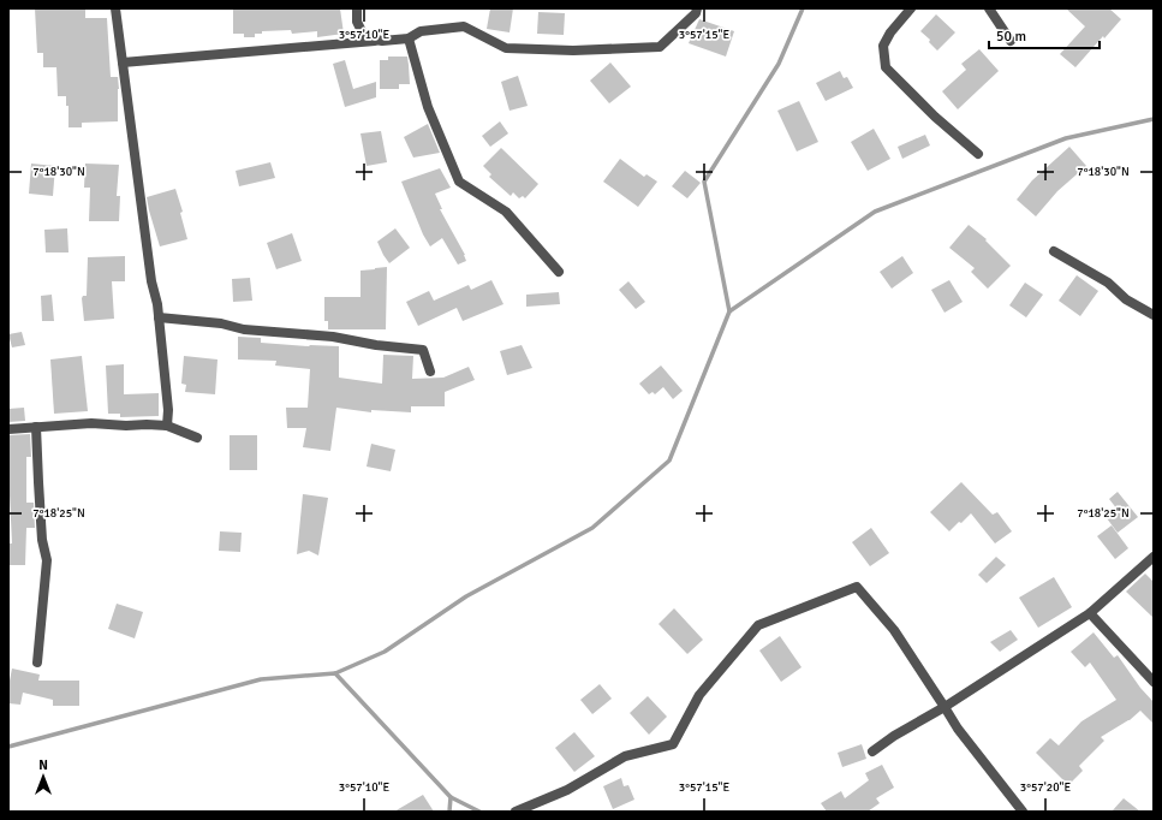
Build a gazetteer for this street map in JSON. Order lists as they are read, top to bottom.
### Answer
{
  "scale_bar": "50 m",
  "north": "top",
  "coordinates": [
    "3°57'10\"E",
    "3°57'15\"E",
    "7°18'30\"N",
    "7°18'25\"N",
    "3°57'20\"E"
  ]
}
